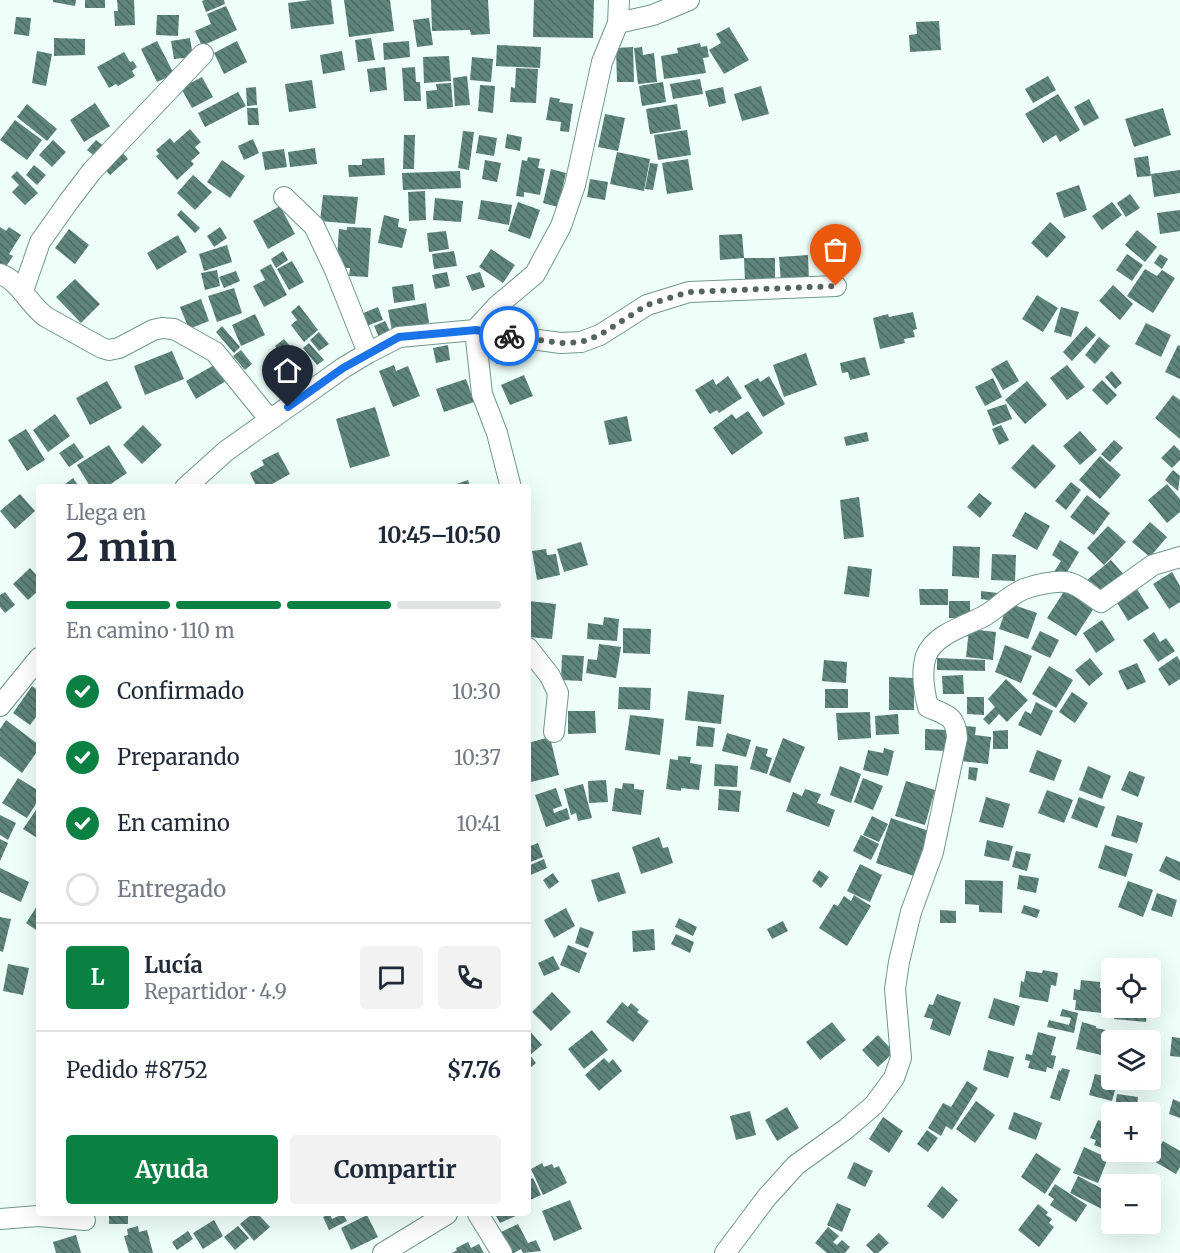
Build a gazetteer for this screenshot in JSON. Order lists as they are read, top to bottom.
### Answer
{
  "page": {
    "heading": ["2 min", "Llega en", "10:45–10:50"],
    "panel": [
      "Lucía",
      "Repartidor · 4.9",
      "Pedido #8752",
      "$7.76"
    ],
    "bar": "En camino · 110 m",
    "list": [
      ["Confirmado", "10:30"],
      ["Preparando", "10:37"],
      ["En camino", "10:41"],
      "Entregado"
    ],
    "round": "L",
    "map_buttons": ["+", "−"],
    "buttons": ["Ayuda", "Compartir"]
  }
}
